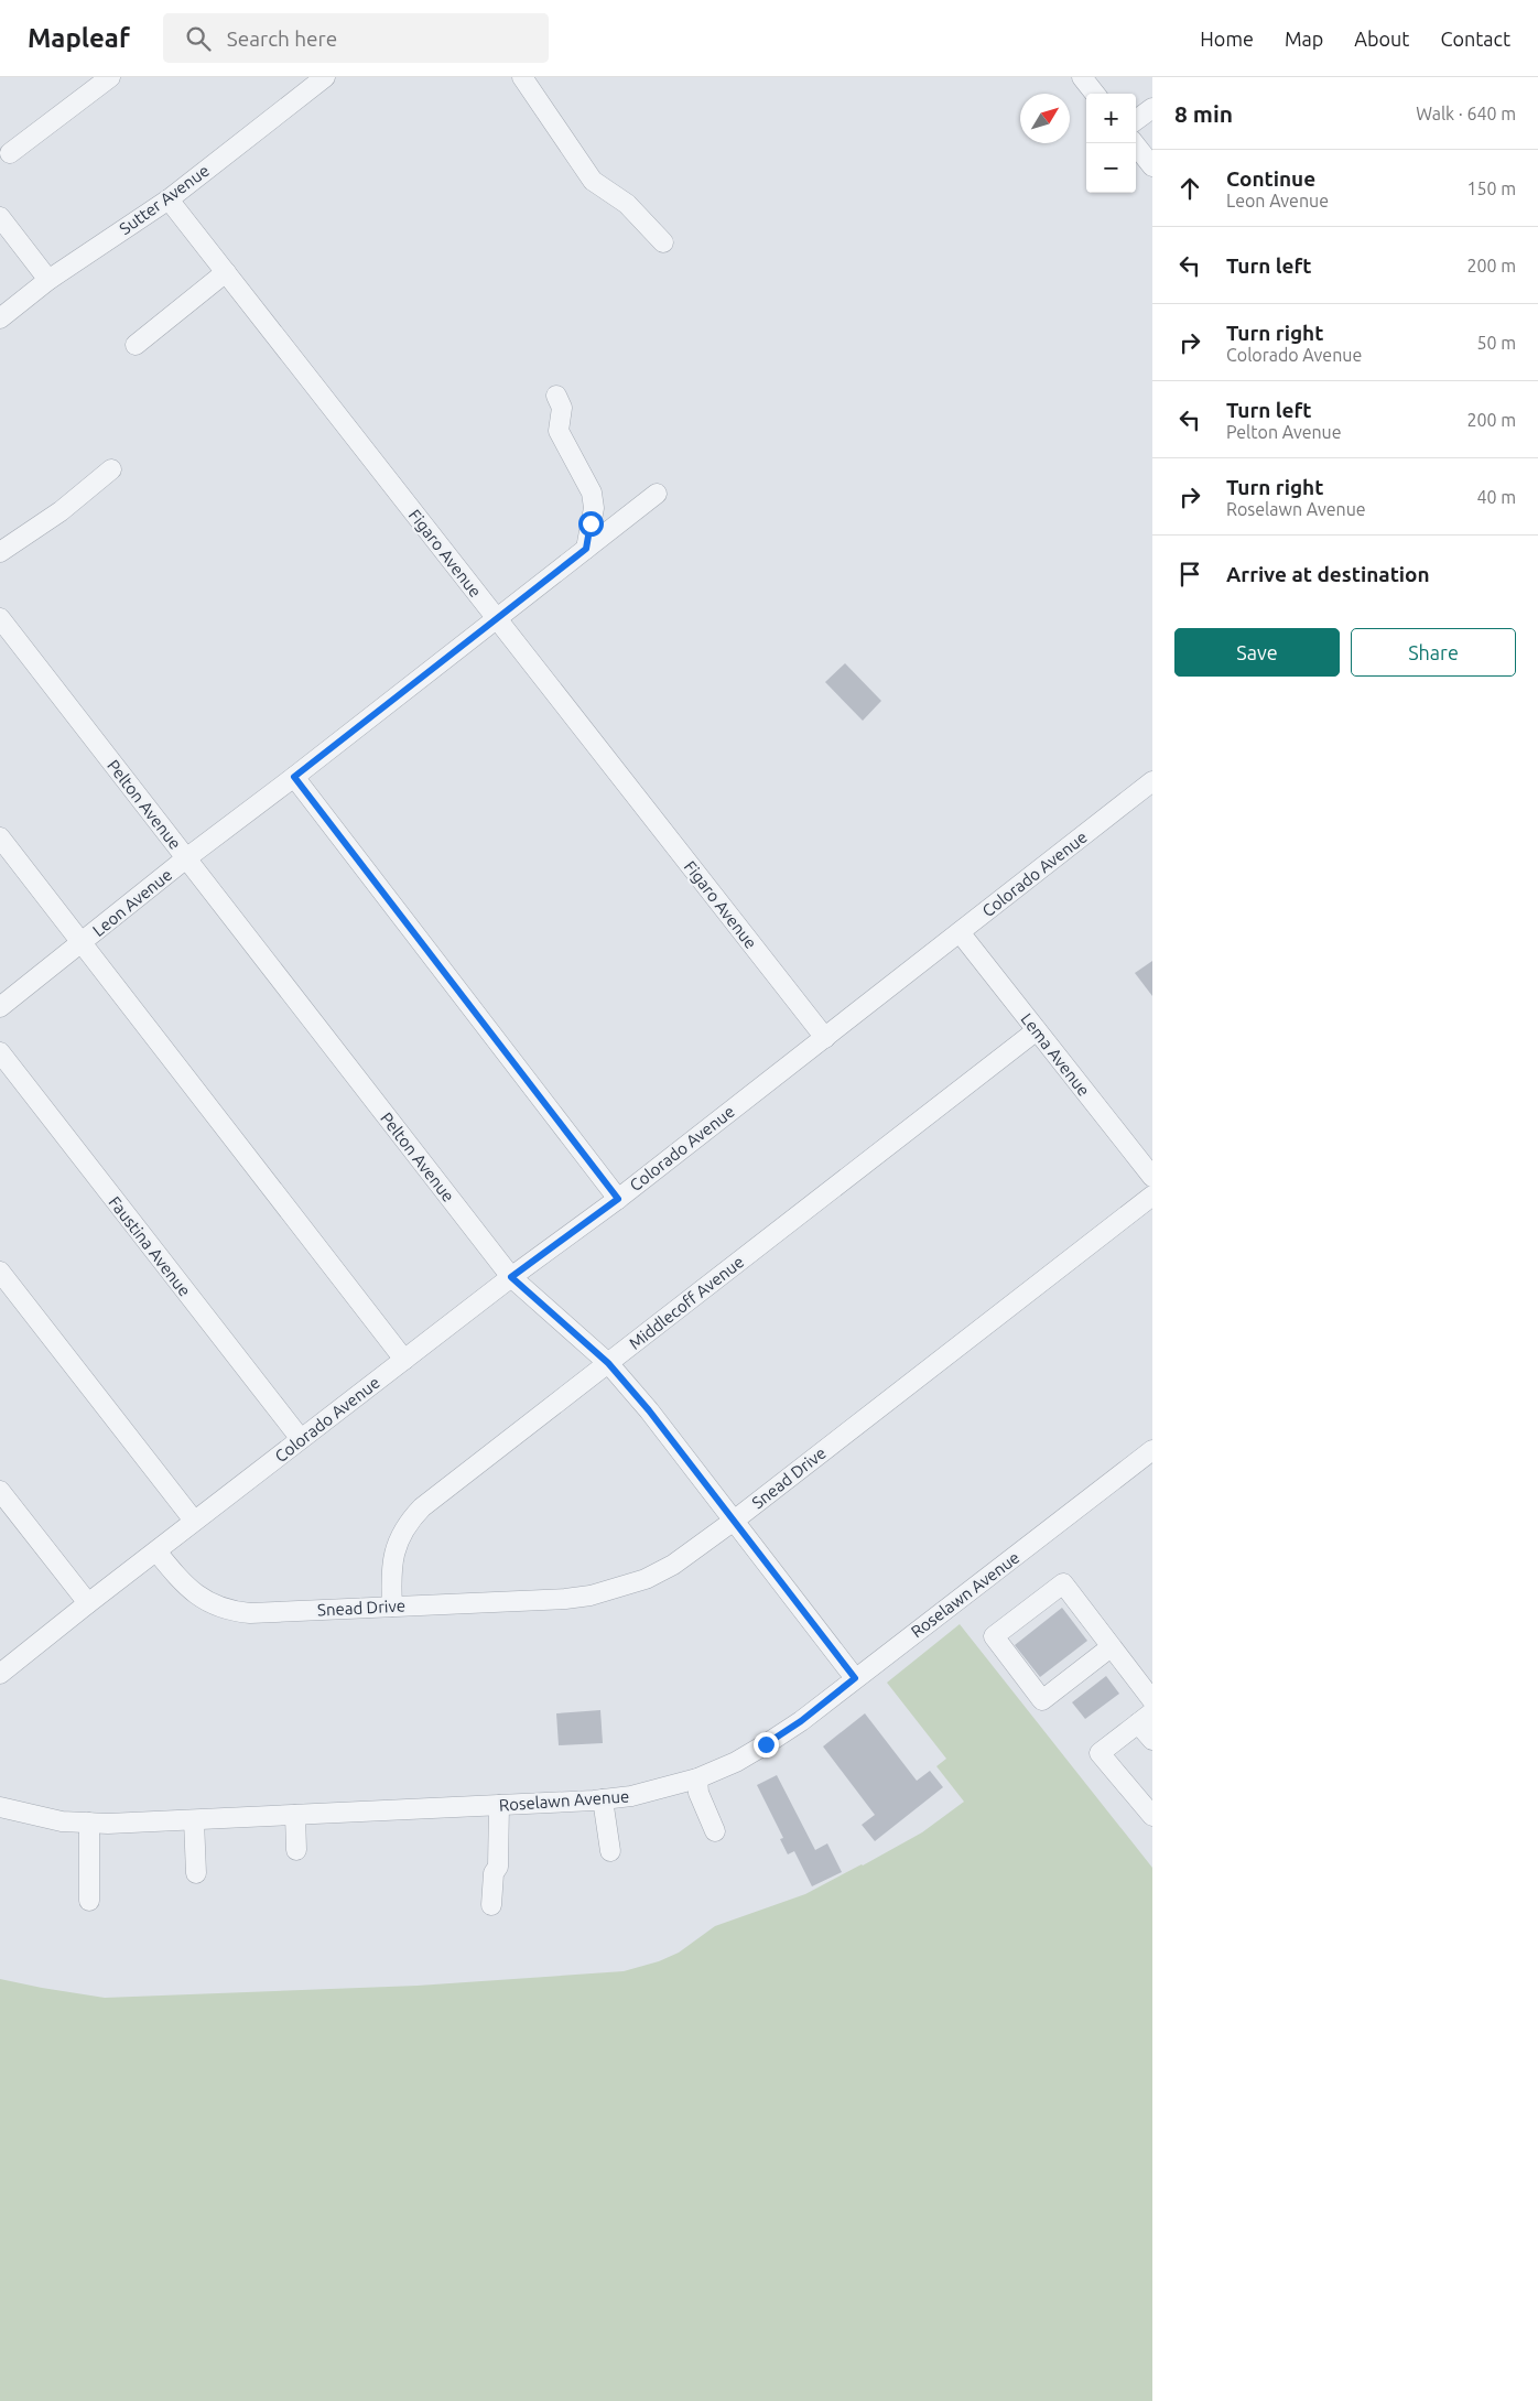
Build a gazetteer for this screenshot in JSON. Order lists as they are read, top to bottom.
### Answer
{
  "streets": {
    "street": [
      "Sutter Avenue",
      "Figaro Avenue",
      "Pelton Avenue",
      "Colorado Avenue",
      "Leon Avenue",
      "Lema Avenue",
      "Faustina Avenue",
      "Middlecoff Avenue",
      "Snead Drive",
      "Roselawn Avenue"
    ]
  },
  "crossings": [
    ["Sutter Avenue", "Figaro Avenue"],
    ["Figaro Avenue", "Colorado Avenue"],
    ["Figaro Avenue", "Leon Avenue"],
    ["Pelton Avenue", "Colorado Avenue"],
    ["Pelton Avenue", "Leon Avenue"],
    ["Pelton Avenue", "Middlecoff Avenue"],
    ["Pelton Avenue", "Snead Drive"],
    ["Pelton Avenue", "Roselawn Avenue"],
    ["Colorado Avenue", "Lema Avenue"],
    ["Colorado Avenue", "Faustina Avenue"],
    ["Colorado Avenue", "Snead Drive"],
    ["Lema Avenue", "Middlecoff Avenue"],
    ["Middlecoff Avenue", "Snead Drive"]
  ],
  "north": "top right",
  "page": {
    "header": "Mapleaf",
    "search": "Search here",
    "nav": [
      "Home",
      "Map",
      "About",
      "Contact"
    ],
    "heading": ["8 min", "Walk · 640 m"],
    "map_buttons": ["+", "−"],
    "list": [
      ["Continue", "Leon Avenue", "150 m"],
      ["Turn left", "200 m"],
      ["Turn right", "Colorado Avenue", "50 m"],
      ["Turn left", "Pelton Avenue", "200 m"],
      ["Turn right", "Roselawn Avenue", "40 m"],
      "Arrive at destination"
    ],
    "buttons": ["Save", "Share"]
  }
}
